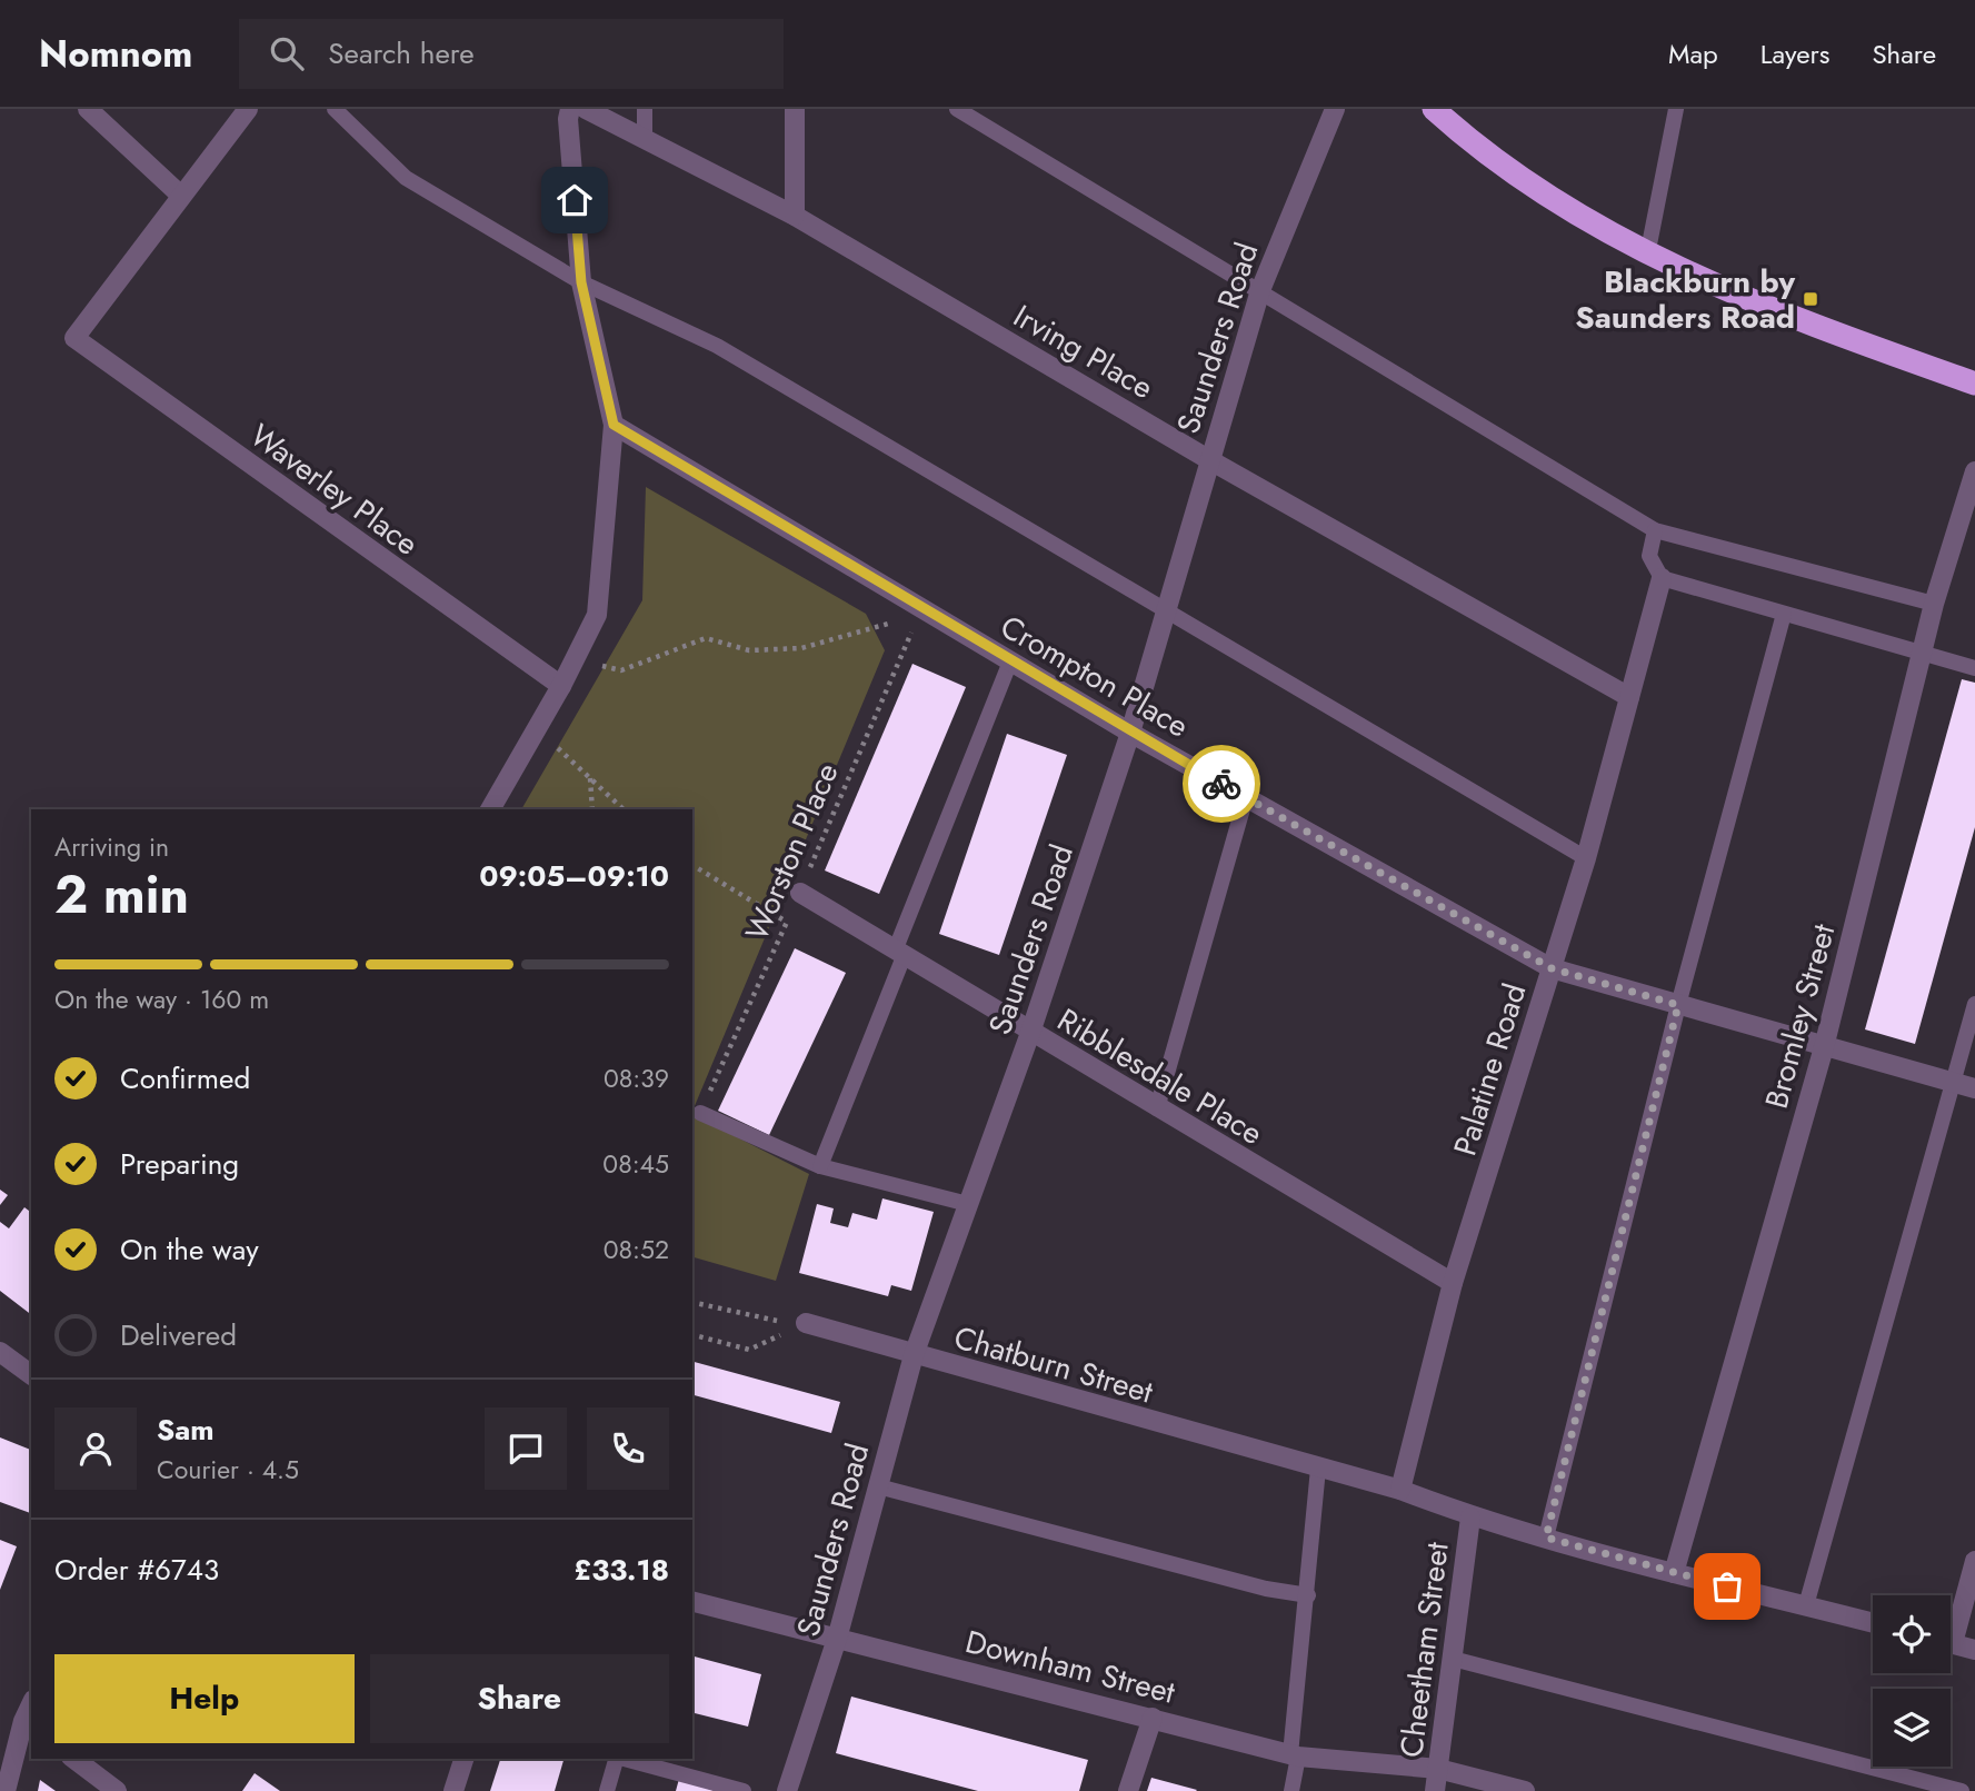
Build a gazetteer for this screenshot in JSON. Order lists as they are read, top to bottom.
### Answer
{
  "streets": {
    "street": [
      "Saunders Road",
      "Irving Place",
      "Waverley Place",
      "Crompton Place",
      "Bromley Street",
      "Palatine Road",
      "Ribblesdale Place",
      "Chatburn Street",
      "Cheetham Street",
      "Downham Street"
    ],
    "path": ["Worston Place"]
  },
  "crossings": [
    ["Saunders Road", "Irving Place"],
    ["Saunders Road", "Crompton Place"],
    ["Saunders Road", "Ribblesdale Place"],
    ["Saunders Road", "Chatburn Street"],
    ["Saunders Road", "Downham Street"],
    ["Irving Place", "Palatine Road"],
    ["Crompton Place", "Worston Place"],
    ["Crompton Place", "Bromley Street"],
    ["Crompton Place", "Palatine Road"],
    ["Worston Place", "Ribblesdale Place"],
    ["Bromley Street", "Chatburn Street"],
    ["Palatine Road", "Ribblesdale Place"],
    ["Palatine Road", "Chatburn Street"],
    ["Chatburn Street", "Cheetham Street"],
    ["Cheetham Street", "Downham Street"]
  ],
  "places": {
    "transit": ["Blackburn by Saunders Road"]
  },
  "page": {
    "header": "Nomnom",
    "search": "Search here",
    "nav": ["Map", "Layers", "Share"],
    "heading": ["2 min", "Arriving in", "09:05–09:10"],
    "panel": [
      "Sam",
      "Courier · 4.5",
      "Order #6743",
      "£33.18"
    ],
    "bar": "On the way · 160 m",
    "list": [
      ["Confirmed", "08:39"],
      ["Preparing", "08:45"],
      ["On the way", "08:52"],
      "Delivered"
    ],
    "buttons": ["Help", "Share"]
  }
}
